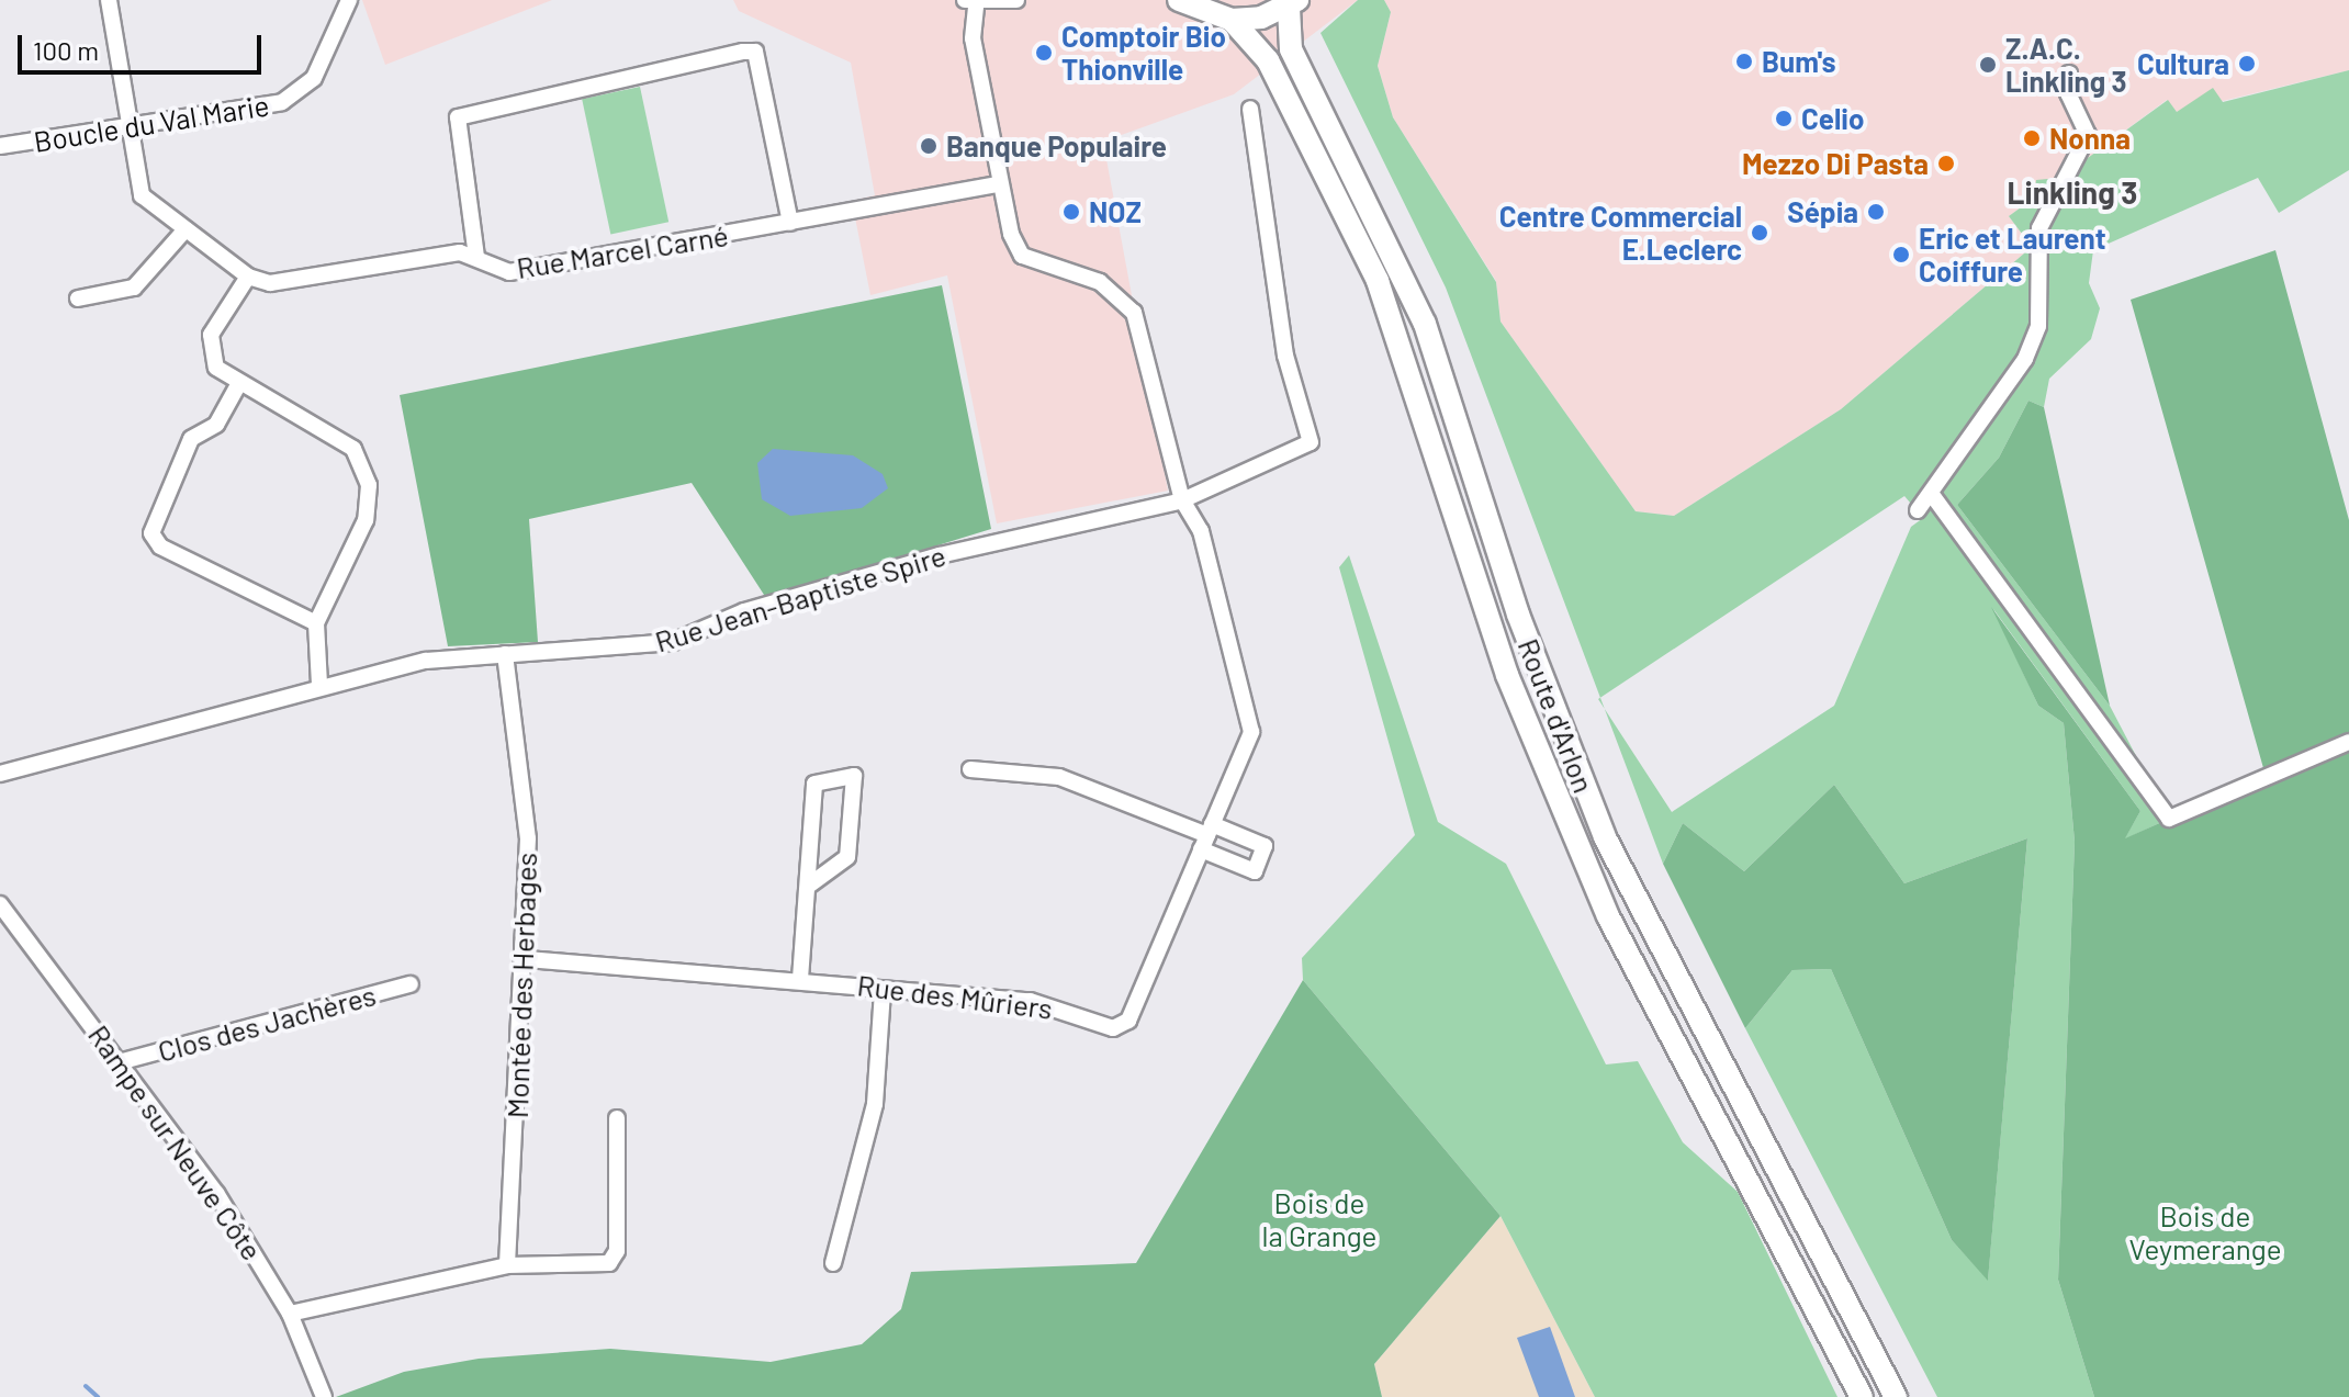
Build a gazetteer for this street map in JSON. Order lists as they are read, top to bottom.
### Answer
{
  "streets": {
    "main road": ["Route d'Arlon"],
    "street": [
      "Boucle du Val Marie",
      "Rue Marcel Carné",
      "Rue Jean-Baptiste Spire",
      "Montée des Herbages",
      "Rue des Mûriers",
      "Clos des Jachères",
      "Rampe sur Neuve Côte"
    ]
  },
  "crossings": [
    ["Rue Marcel Carné", "Rue des Mûriers"],
    ["Rue Jean-Baptiste Spire", "Montée des Herbages"],
    ["Rue Jean-Baptiste Spire", "Rue des Mûriers"],
    ["Montée des Herbages", "Rue des Mûriers"],
    ["Clos des Jachères", "Rampe sur Neuve Côte"]
  ],
  "districts": ["Linkling 3"],
  "parks": ["Bois de la Grange", "Bois de Veymerange"],
  "places": [
    "Comptoir Bio Thionville",
    "Bum's",
    "Cultura",
    "Z.A.C. Linkling 3",
    "Celio",
    "Nonna",
    "Banque Populaire",
    "Mezzo Di Pasta",
    "NOZ",
    "Sépia",
    "Centre Commercial E.Leclerc",
    "Eric et Laurent Coiffure"
  ],
  "scale_bar": "100 m"
}
